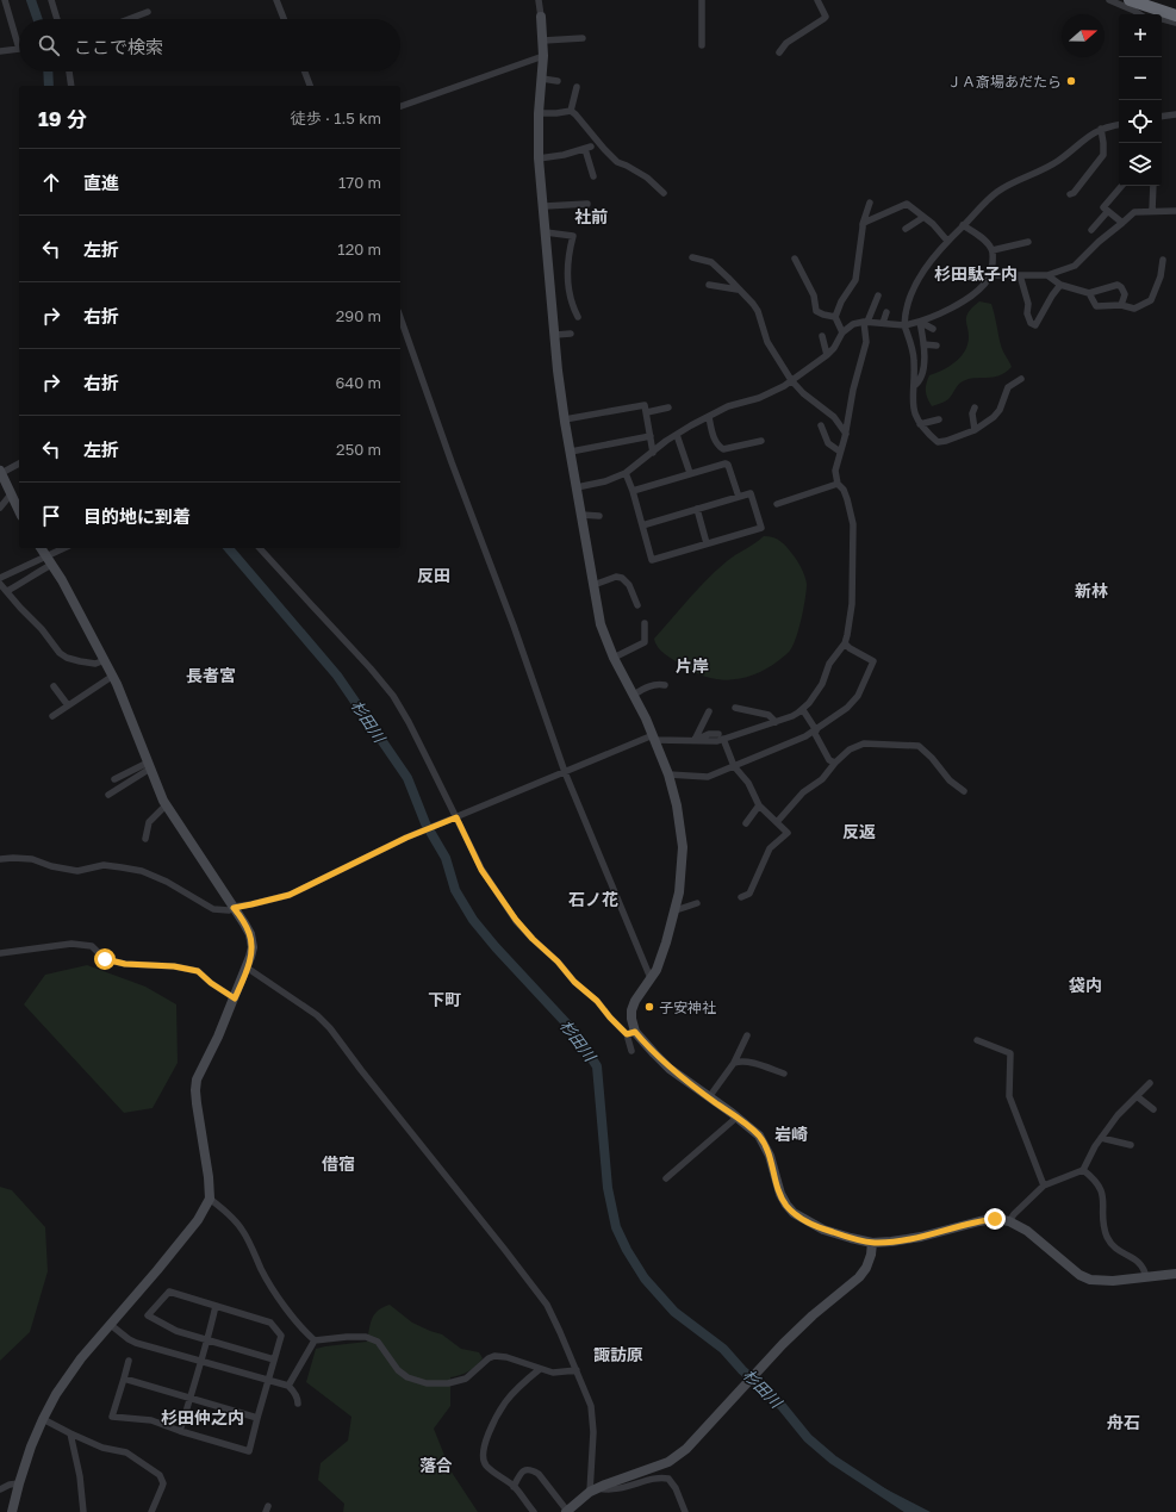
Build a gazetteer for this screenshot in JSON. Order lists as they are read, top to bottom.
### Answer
{
  "districts": [
    "社前",
    "杉田駄子内",
    "反田",
    "新林",
    "片岸",
    "長者宮",
    "反返",
    "石ノ花",
    "袋内",
    "下町",
    "岩崎",
    "借宿",
    "諏訪原",
    "杉田仲之内",
    "舟石",
    "落合"
  ],
  "water": ["杉田川"],
  "places": ["ＪＡ斎場あだたら", "子安神社"],
  "north": "right",
  "page": {
    "map_buttons": ["+", "−"],
    "search": "ここで検索",
    "heading": ["19 分", "徒歩 · 1.5 km"],
    "list": [
      ["直進", "170 m"],
      ["左折", "120 m"],
      ["右折", "290 m"],
      ["右折", "640 m"],
      ["左折", "250 m"],
      "目的地に到着"
    ]
  }
}
